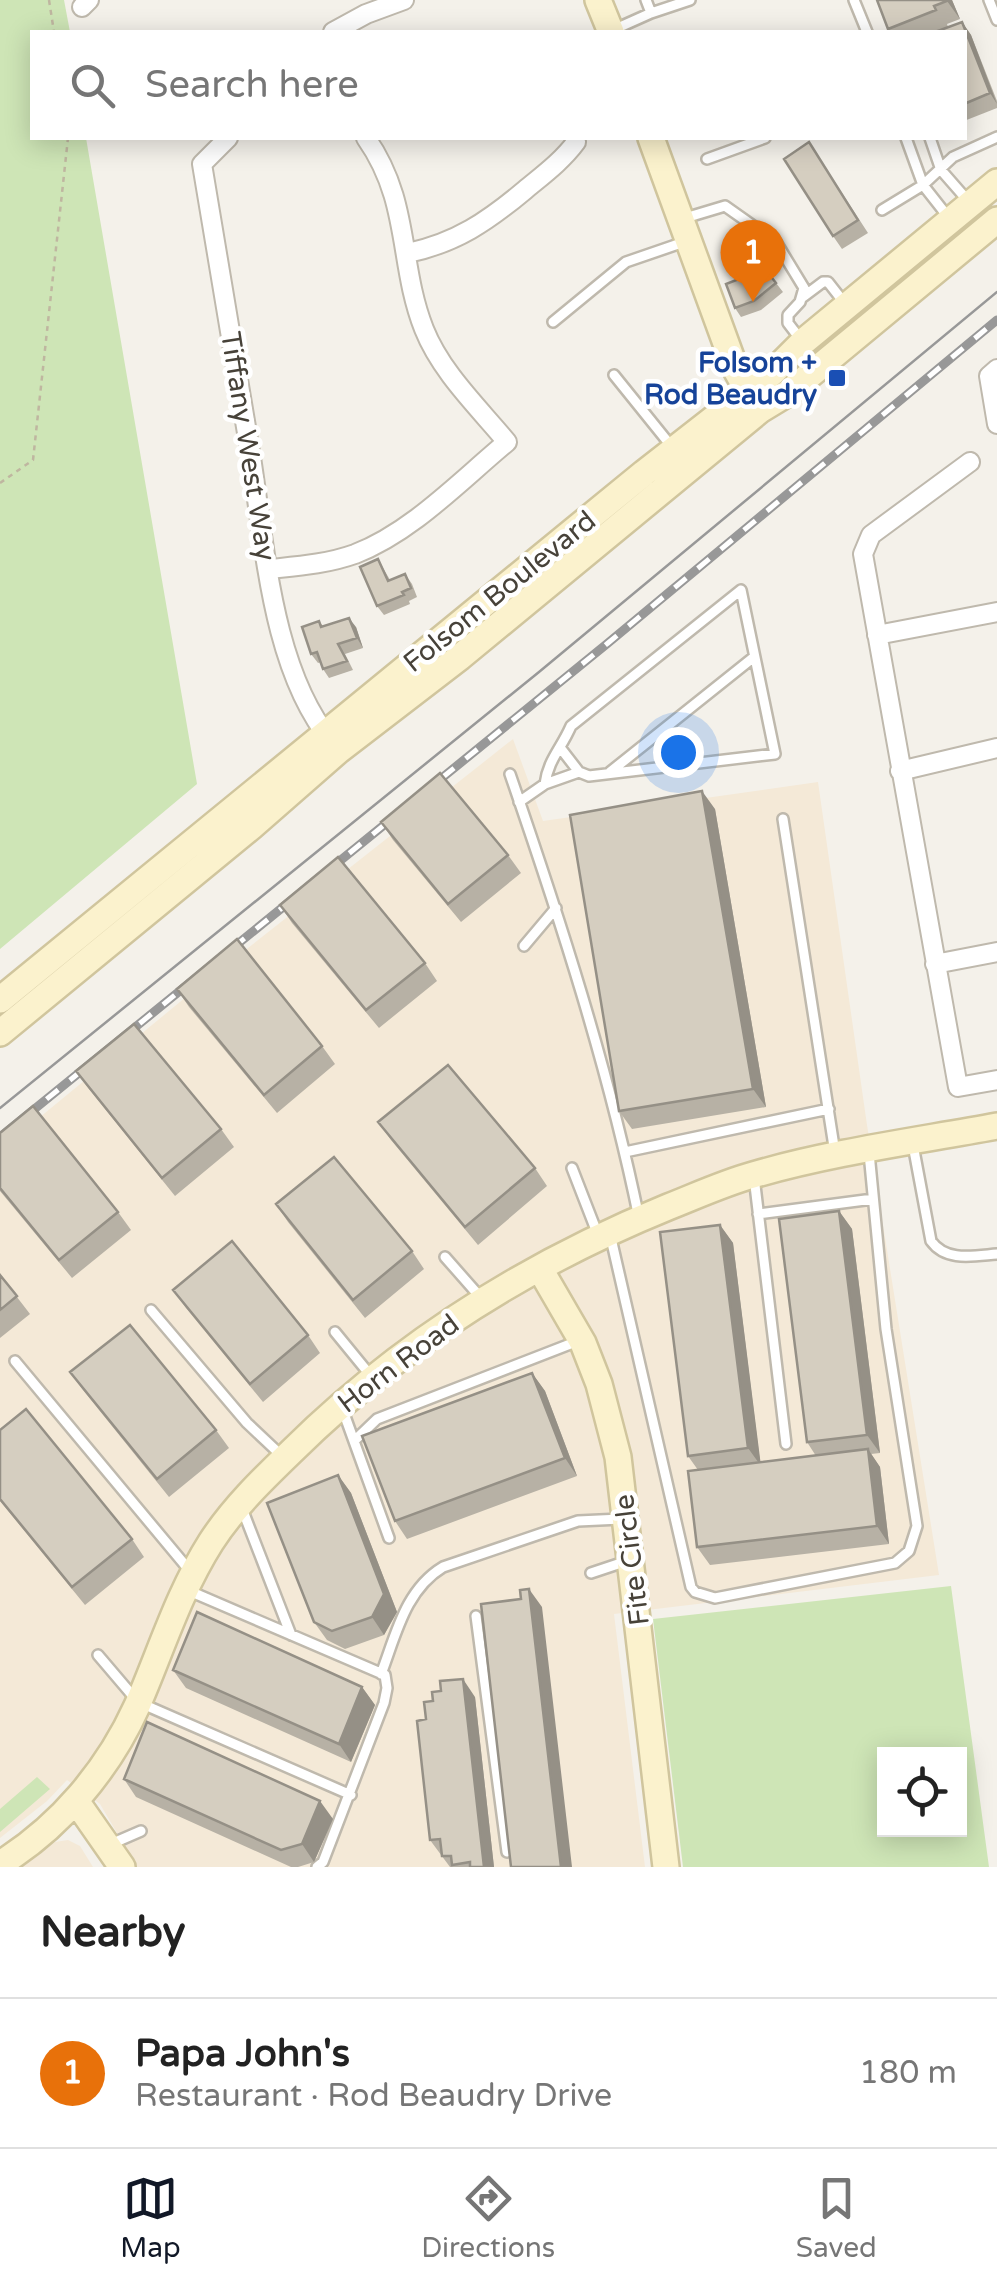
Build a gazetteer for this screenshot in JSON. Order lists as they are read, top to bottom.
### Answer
{
  "streets": {
    "main road": ["Folsom Boulevard", "Horn Road", "Fite Circle"],
    "street": ["Tiffany West Way"]
  },
  "crossings": [
    ["Tiffany West Way", "Folsom Boulevard"],
    ["Horn Road", "Fite Circle"]
  ],
  "places": {
    "transit": ["Folsom + Rod Beaudry"]
  },
  "page": {
    "search": "Search here",
    "pins": "1",
    "heading": "Nearby",
    "list": [
      {
        "mark": "1",
        "name": "Papa John's",
        "note": "Restaurant · Rod Beaudry Drive",
        "value": "180 m"
      }
    ],
    "nav": ["Map", "Directions", "Saved"]
  }
}
